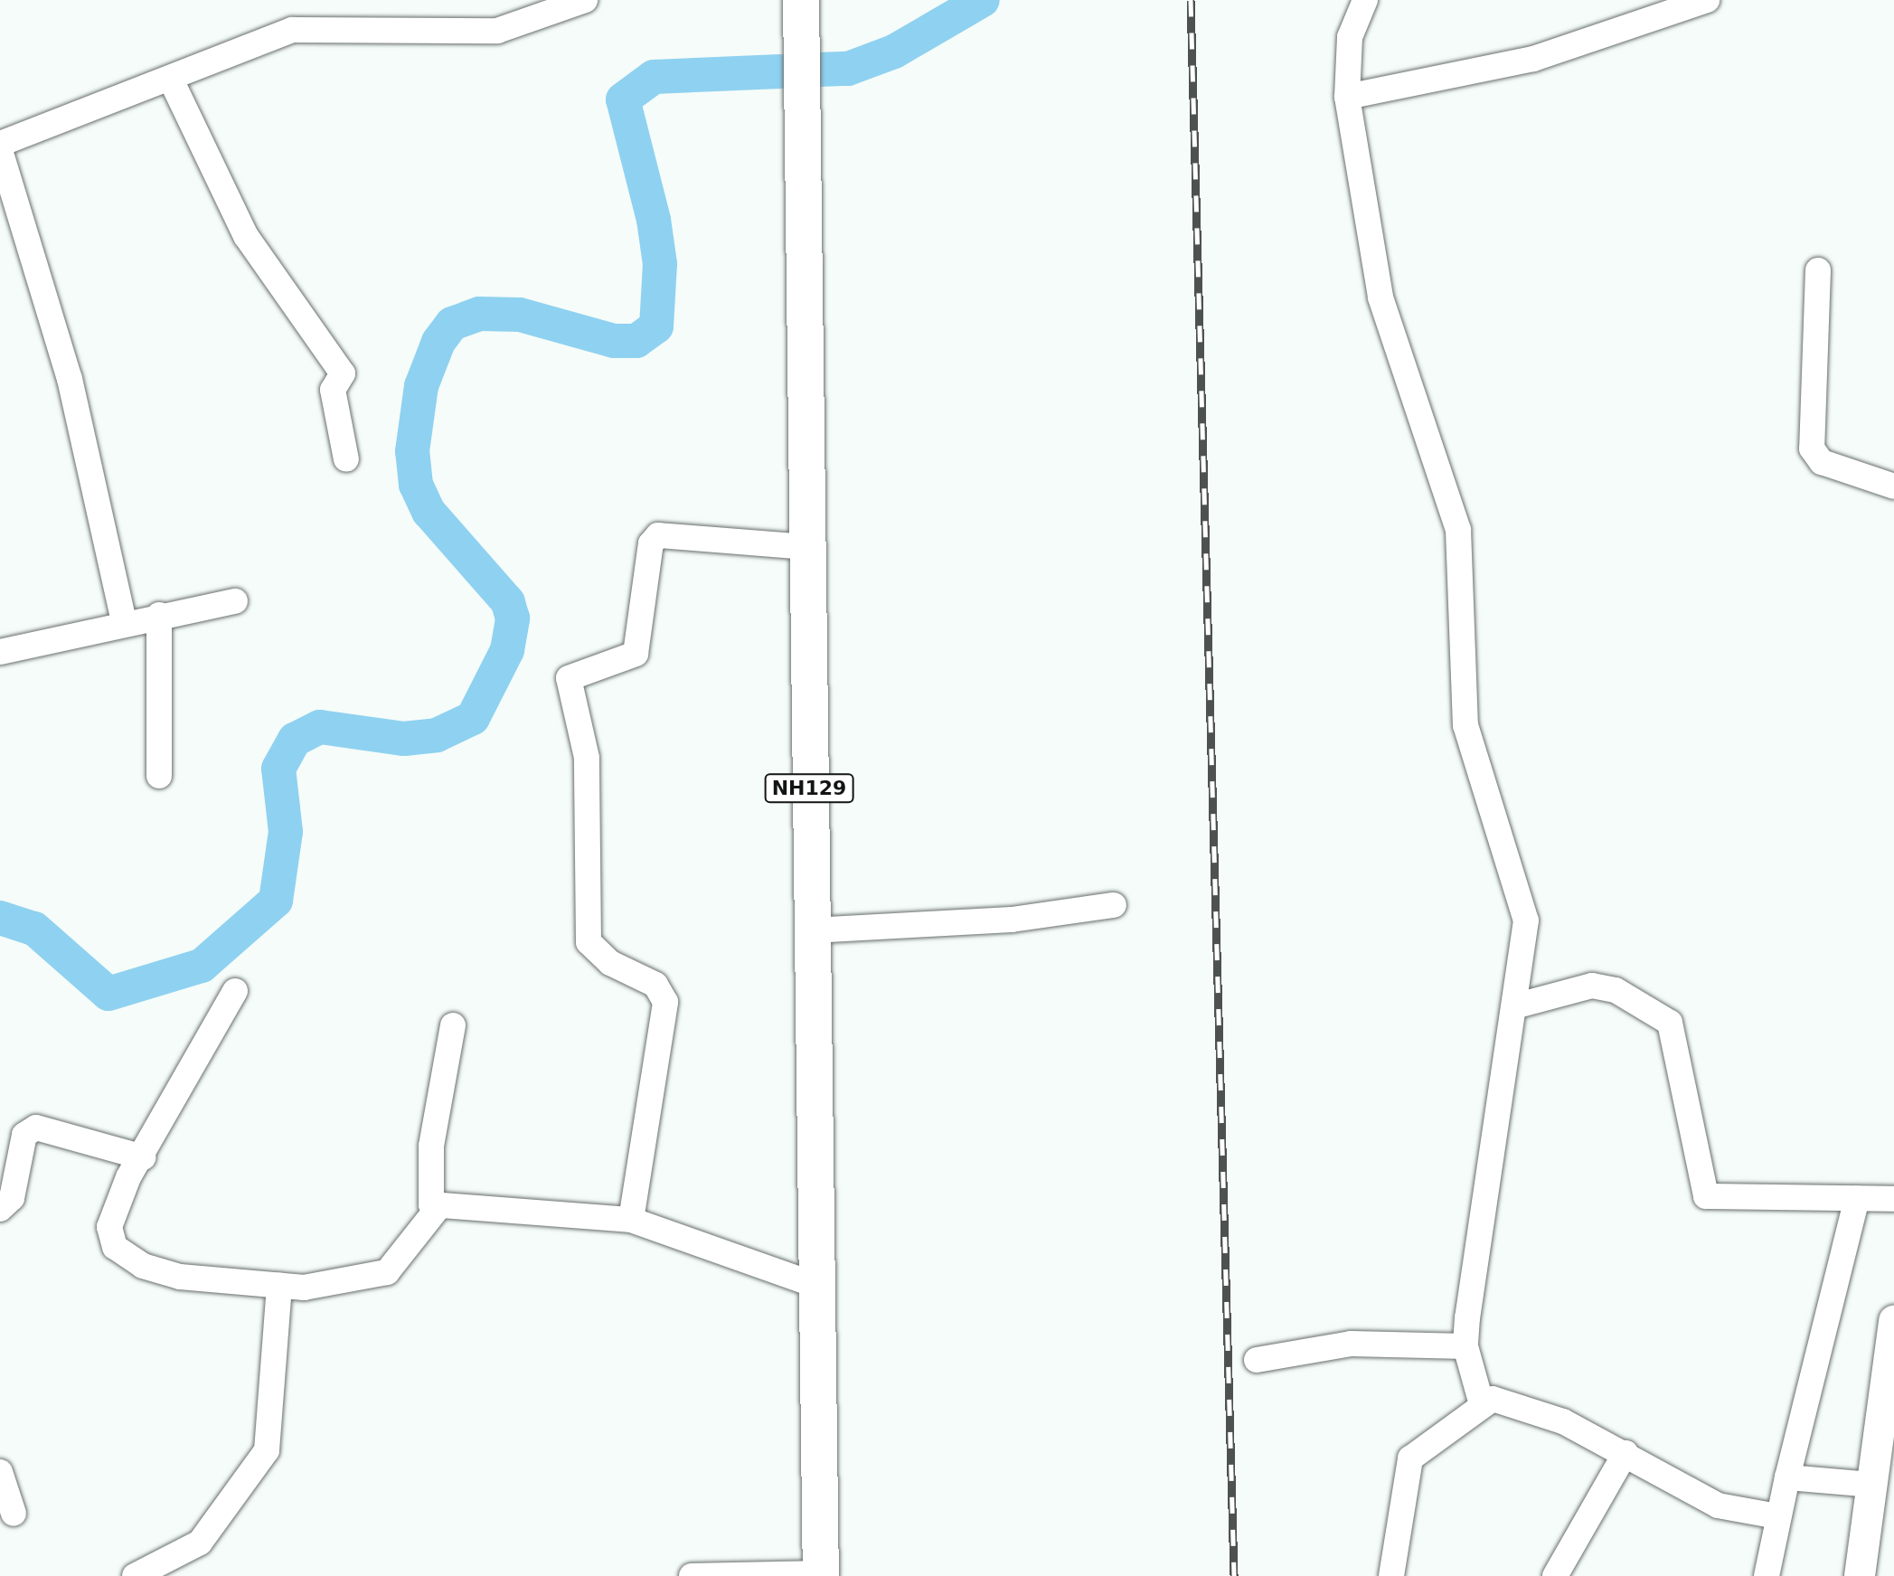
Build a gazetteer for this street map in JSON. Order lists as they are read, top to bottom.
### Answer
{
  "streets": {
    "highway": ["NH129"]
  }
}
